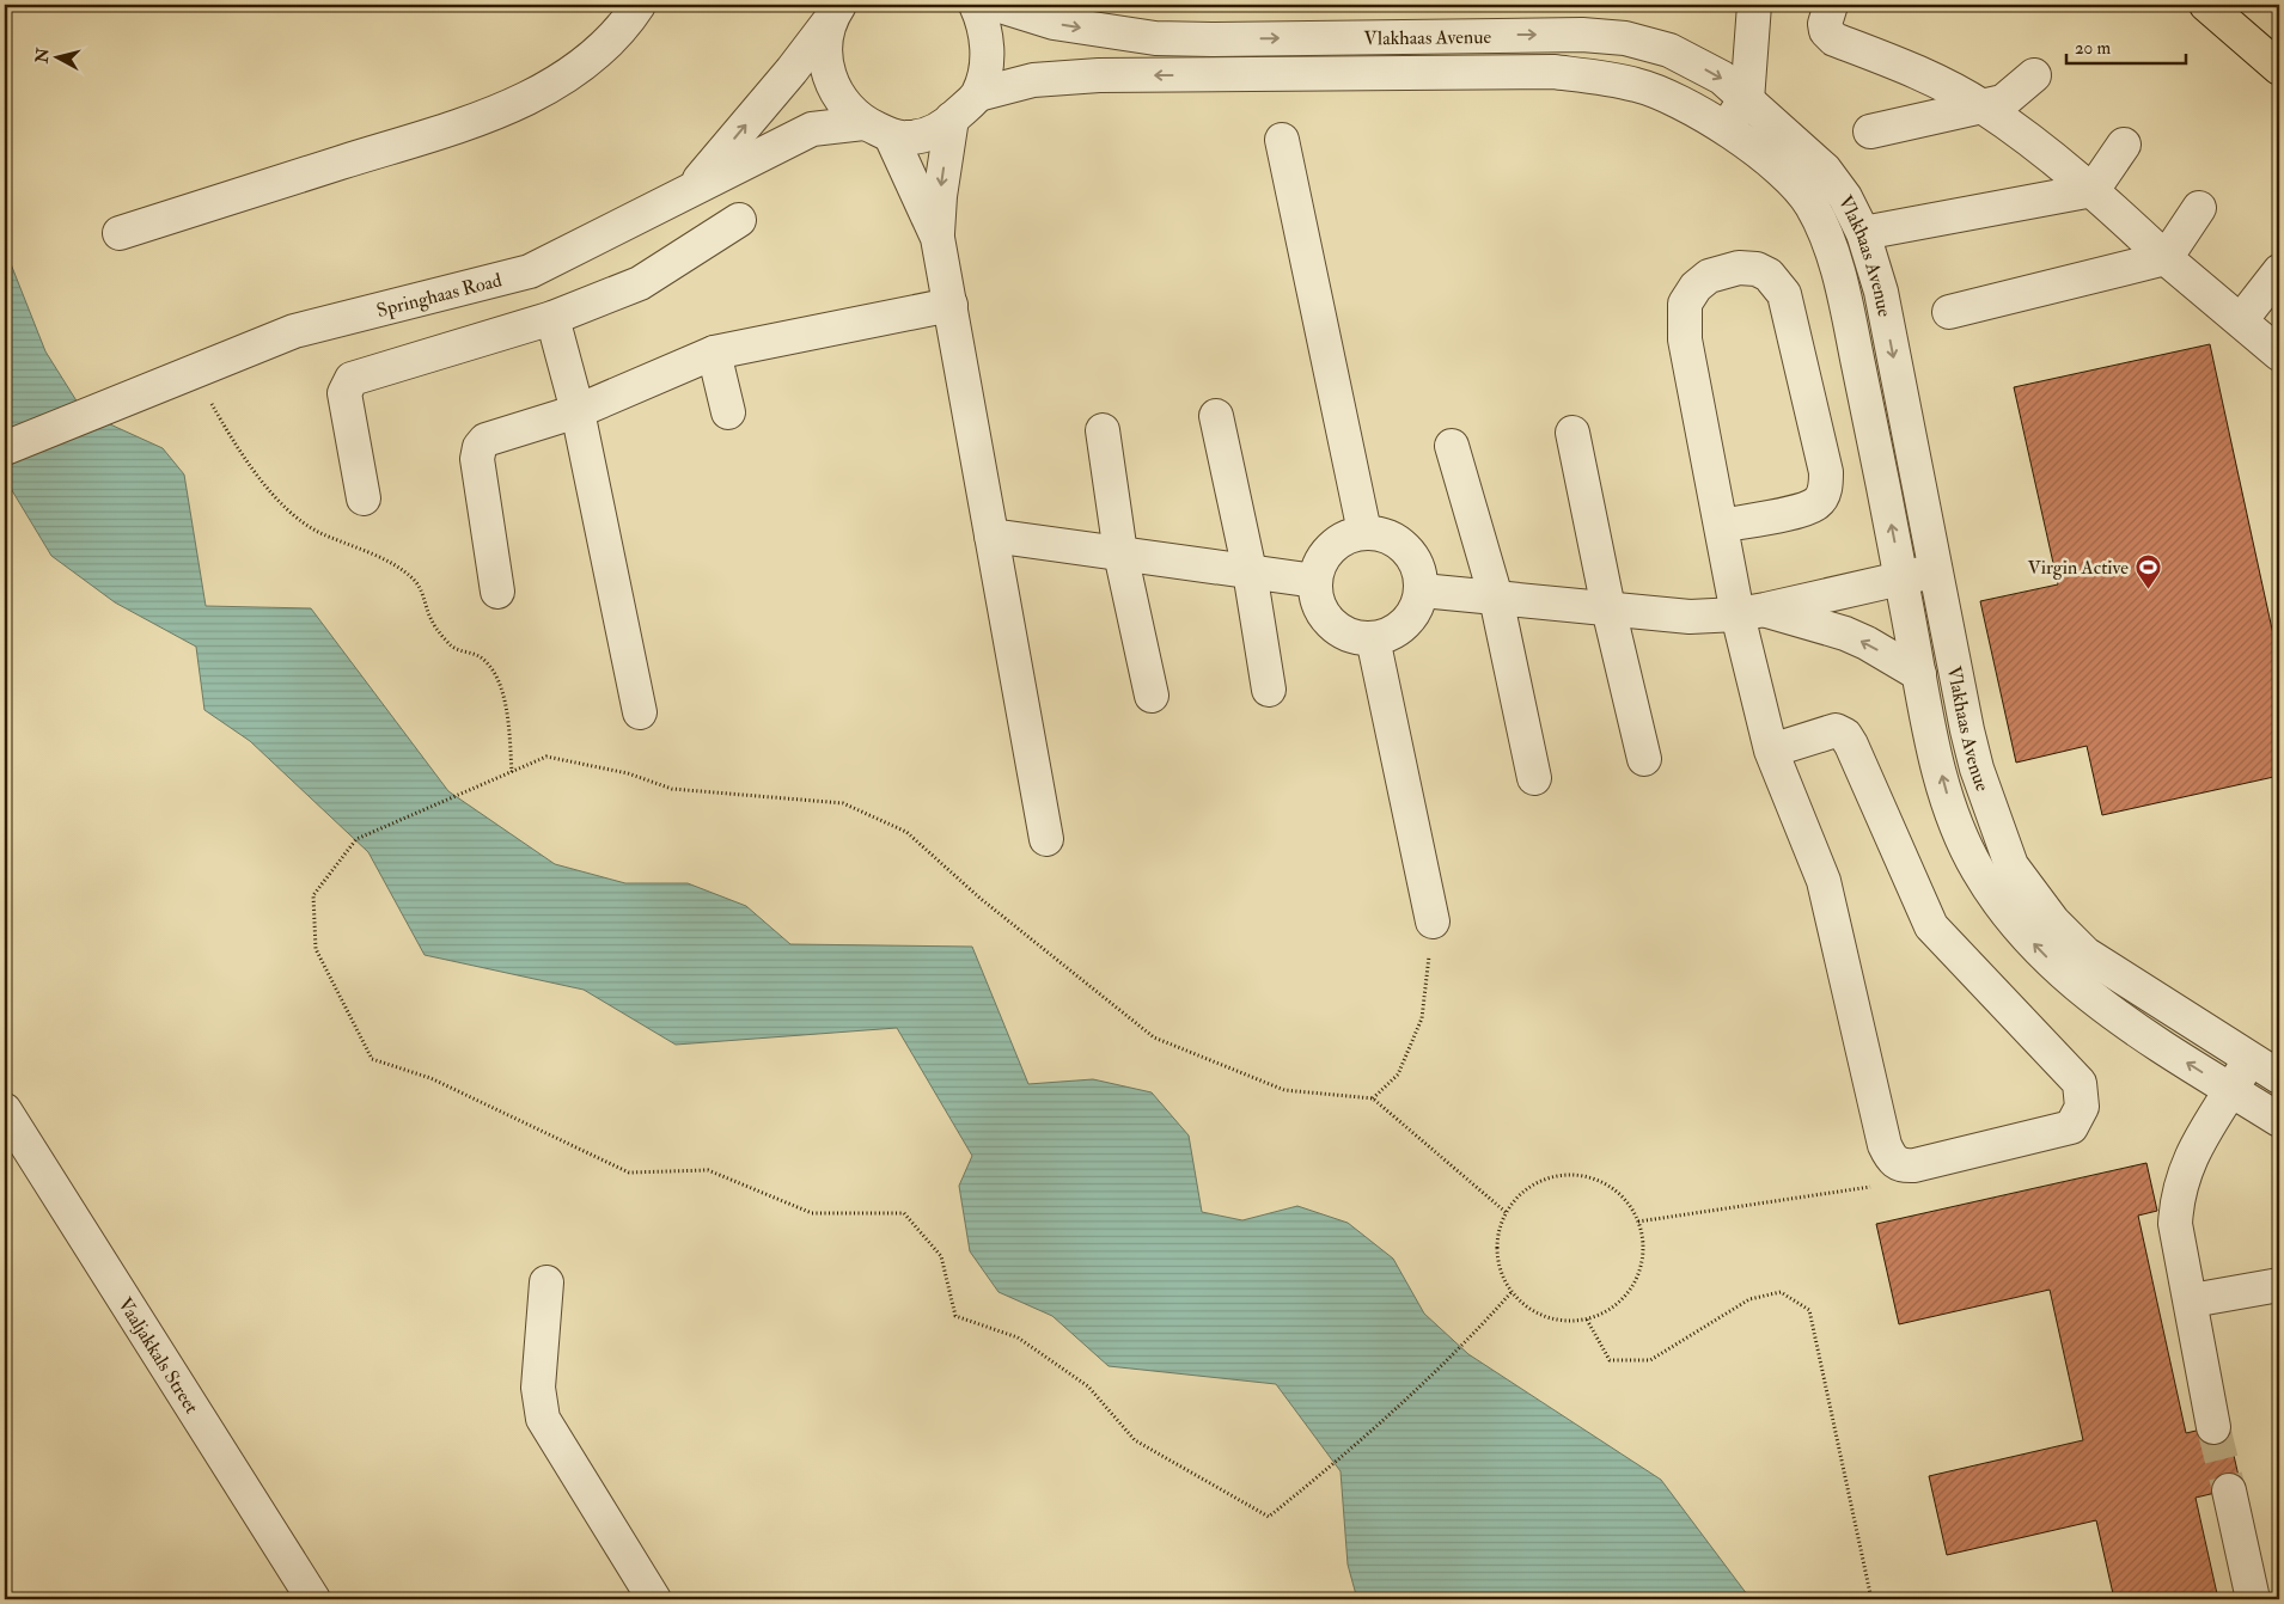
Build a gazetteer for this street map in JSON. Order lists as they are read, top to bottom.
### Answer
{
  "streets": {
    "street": ["Vlakhaas Avenue", "Springhaas Road", "Vaaljakkals Street"]
  },
  "crossings": [
    ["Vlakhaas Avenue", "Springhaas Road"]
  ],
  "places": {
    "sports": ["Virgin Active"]
  },
  "scale_bar": "20 m",
  "north": "left"
}
